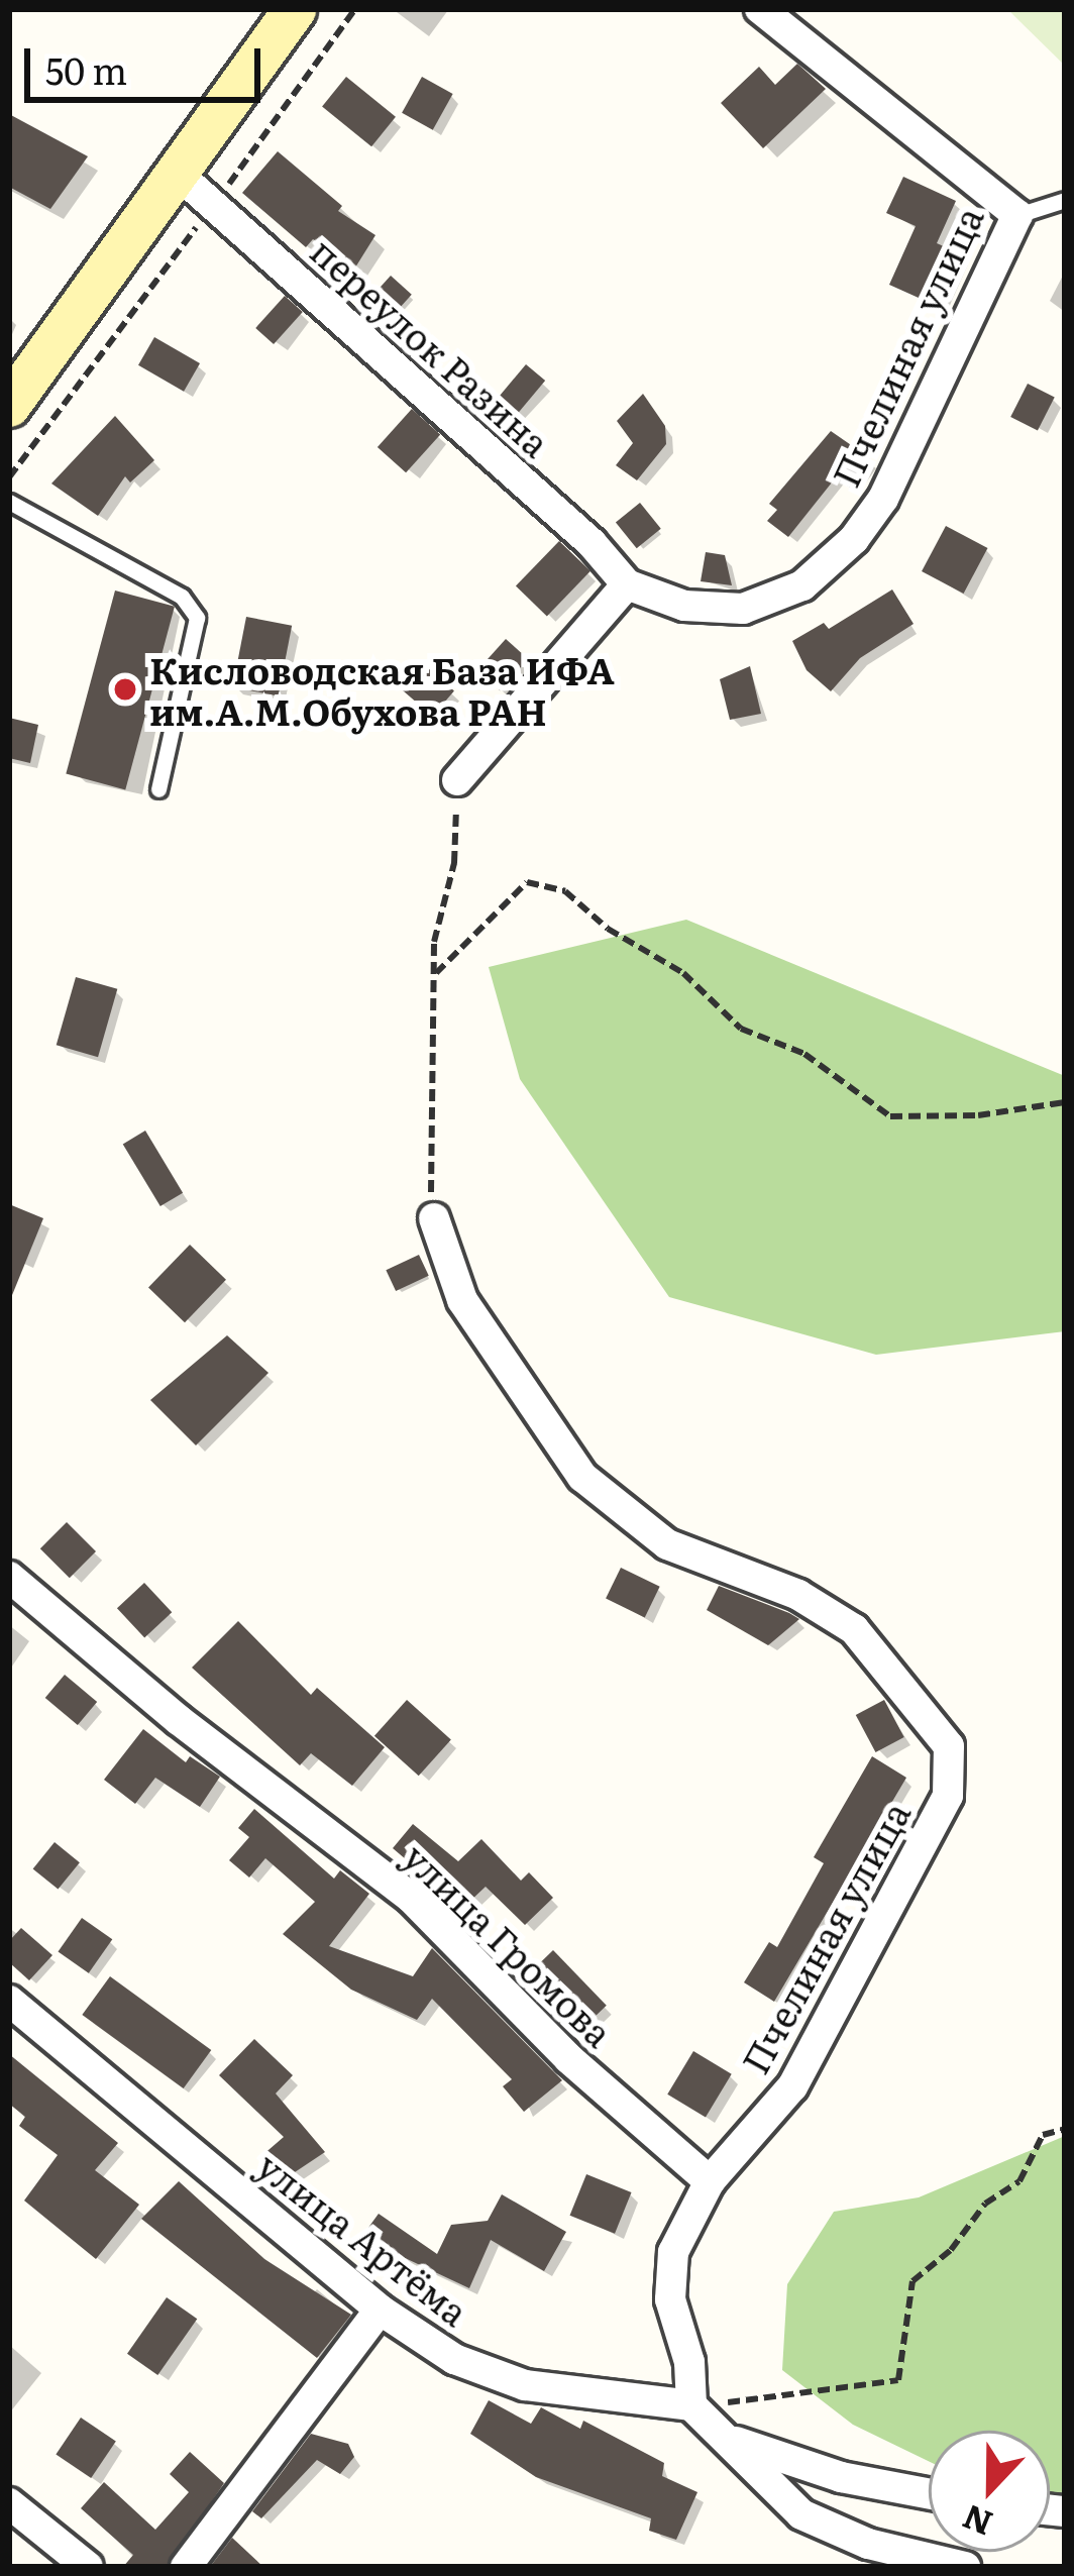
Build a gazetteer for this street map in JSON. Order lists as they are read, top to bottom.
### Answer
{
  "streets": {
    "street": [
      "переулок Разина",
      "Пчелиная улица",
      "улица Громова",
      "улица Артёма"
    ]
  },
  "crossings": [
    ["переулок Разина", "Пчелиная улица"],
    ["Пчелиная улица", "улица Громова"]
  ],
  "places": ["Кисловодская База ИФА им.А.М.Обухова РАН"],
  "scale_bar": "50 m",
  "north": "bottom"
}
